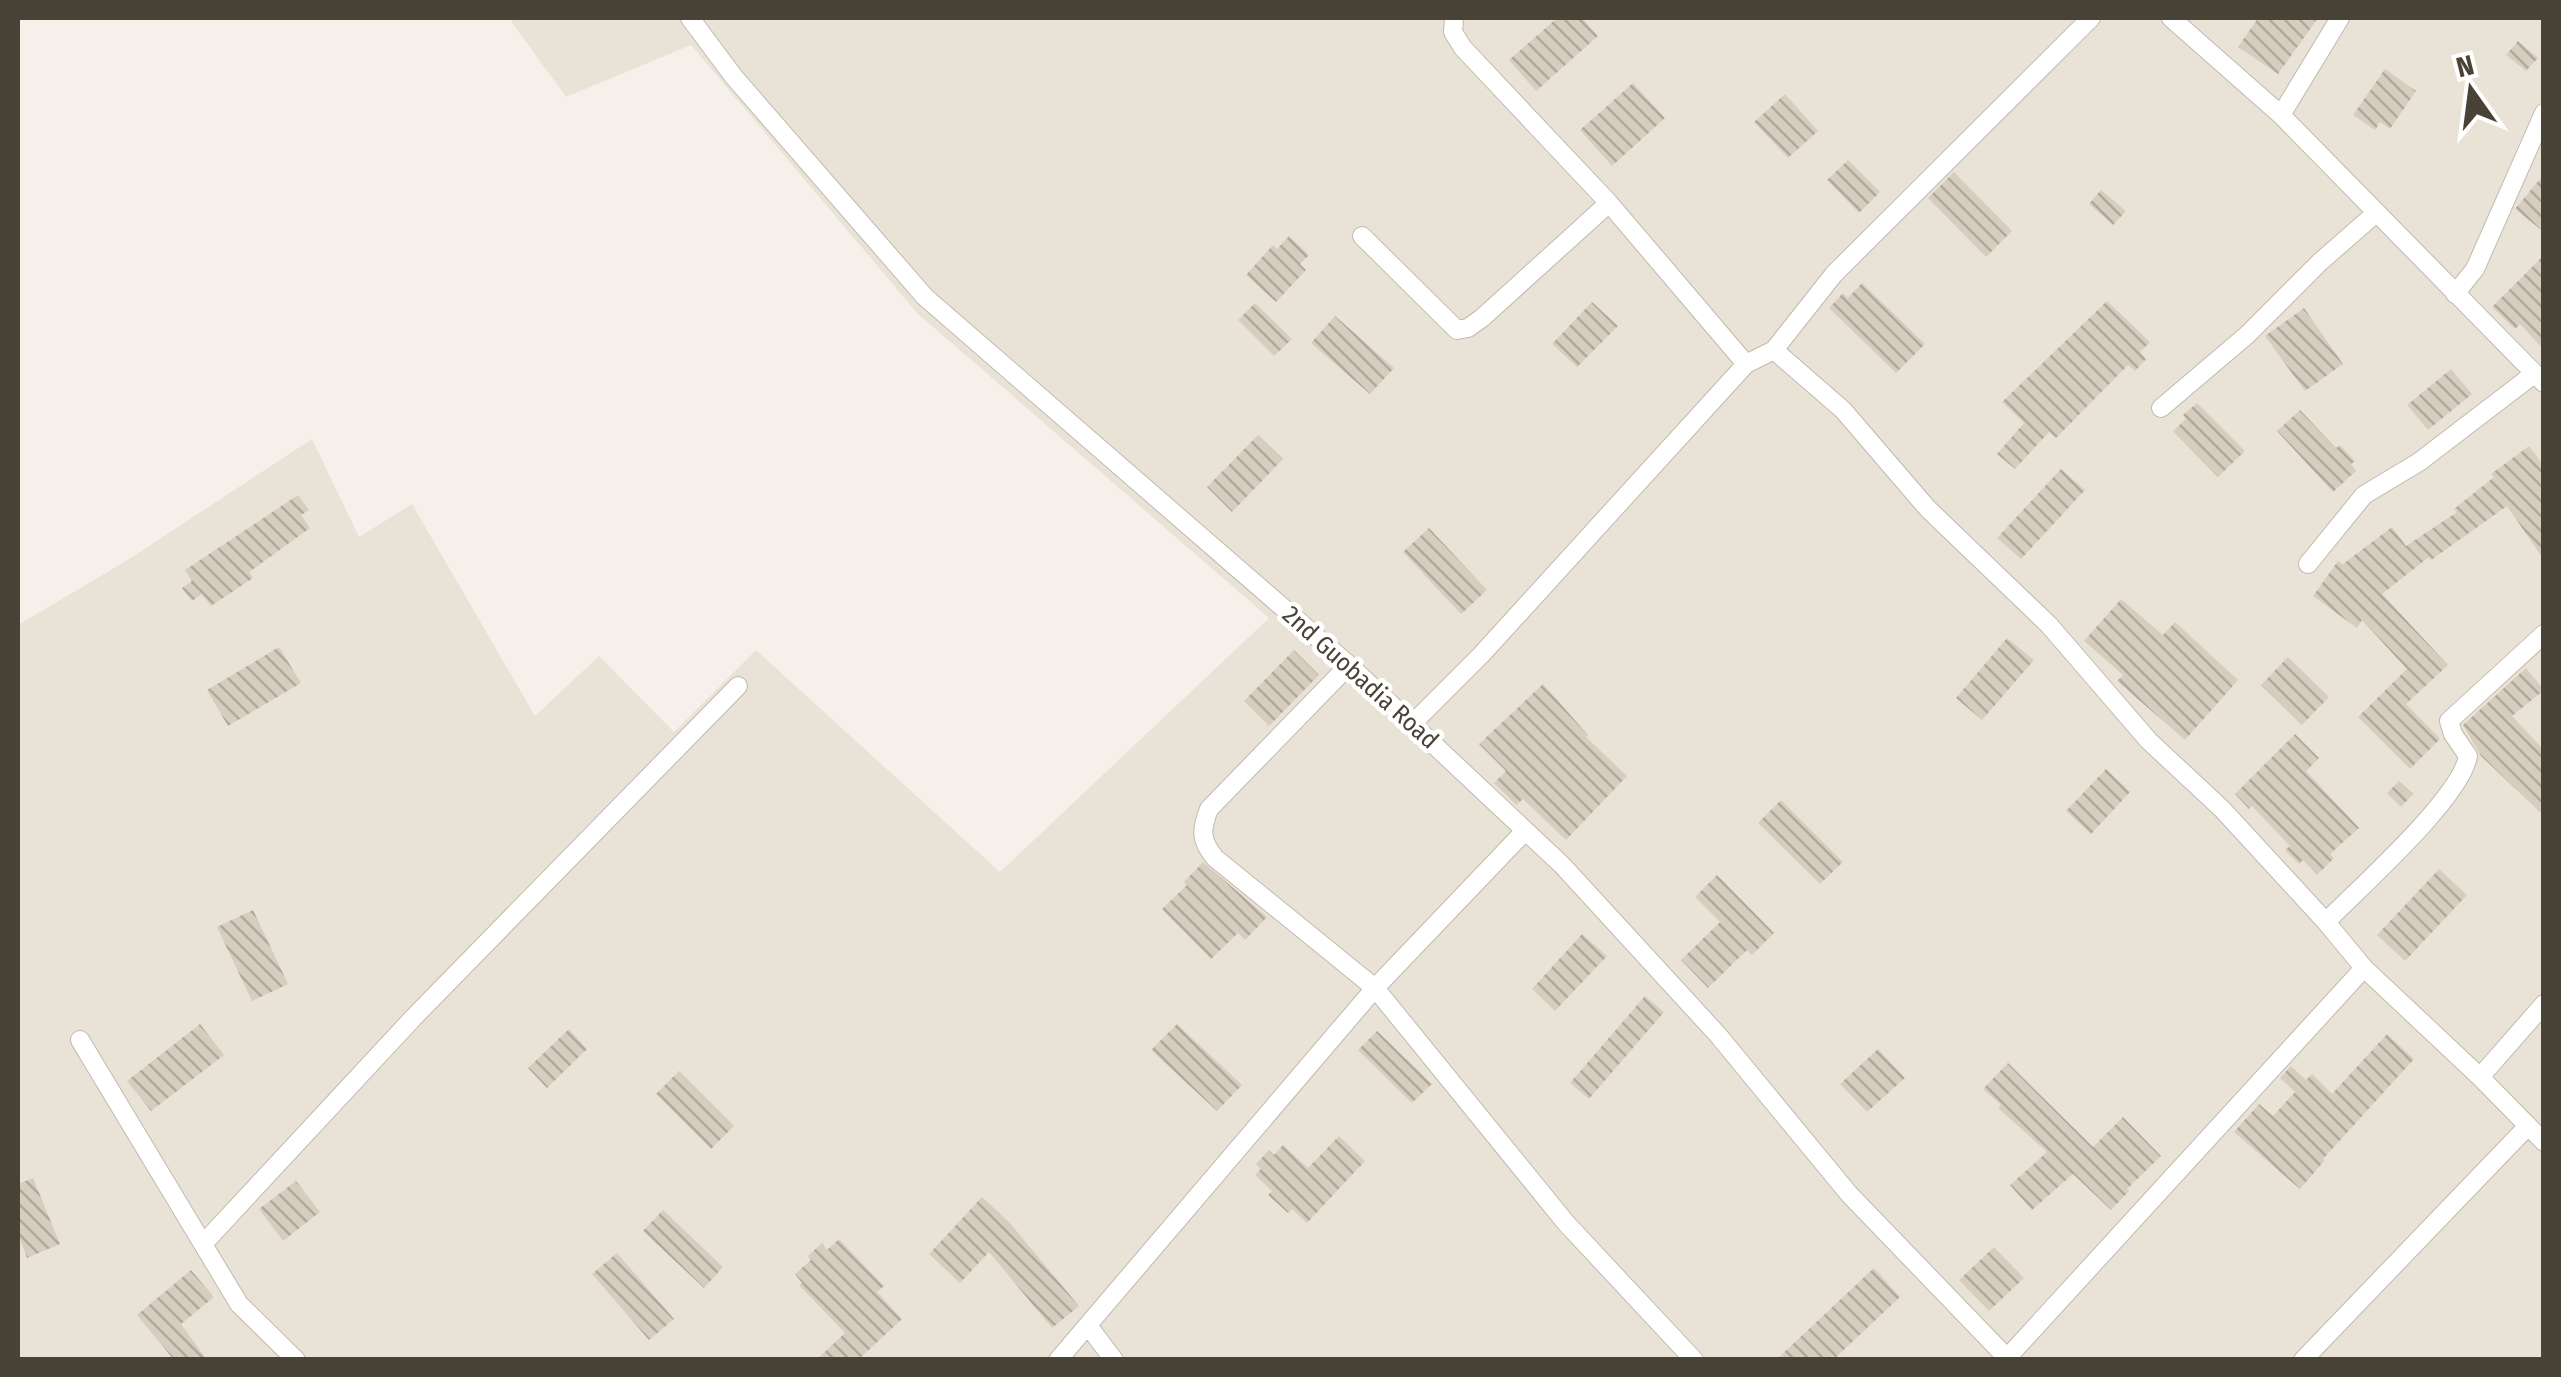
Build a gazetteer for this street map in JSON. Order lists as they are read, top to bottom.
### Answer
{
  "streets": {
    "street": ["2nd Guobadia Road"]
  },
  "north": "top"
}
